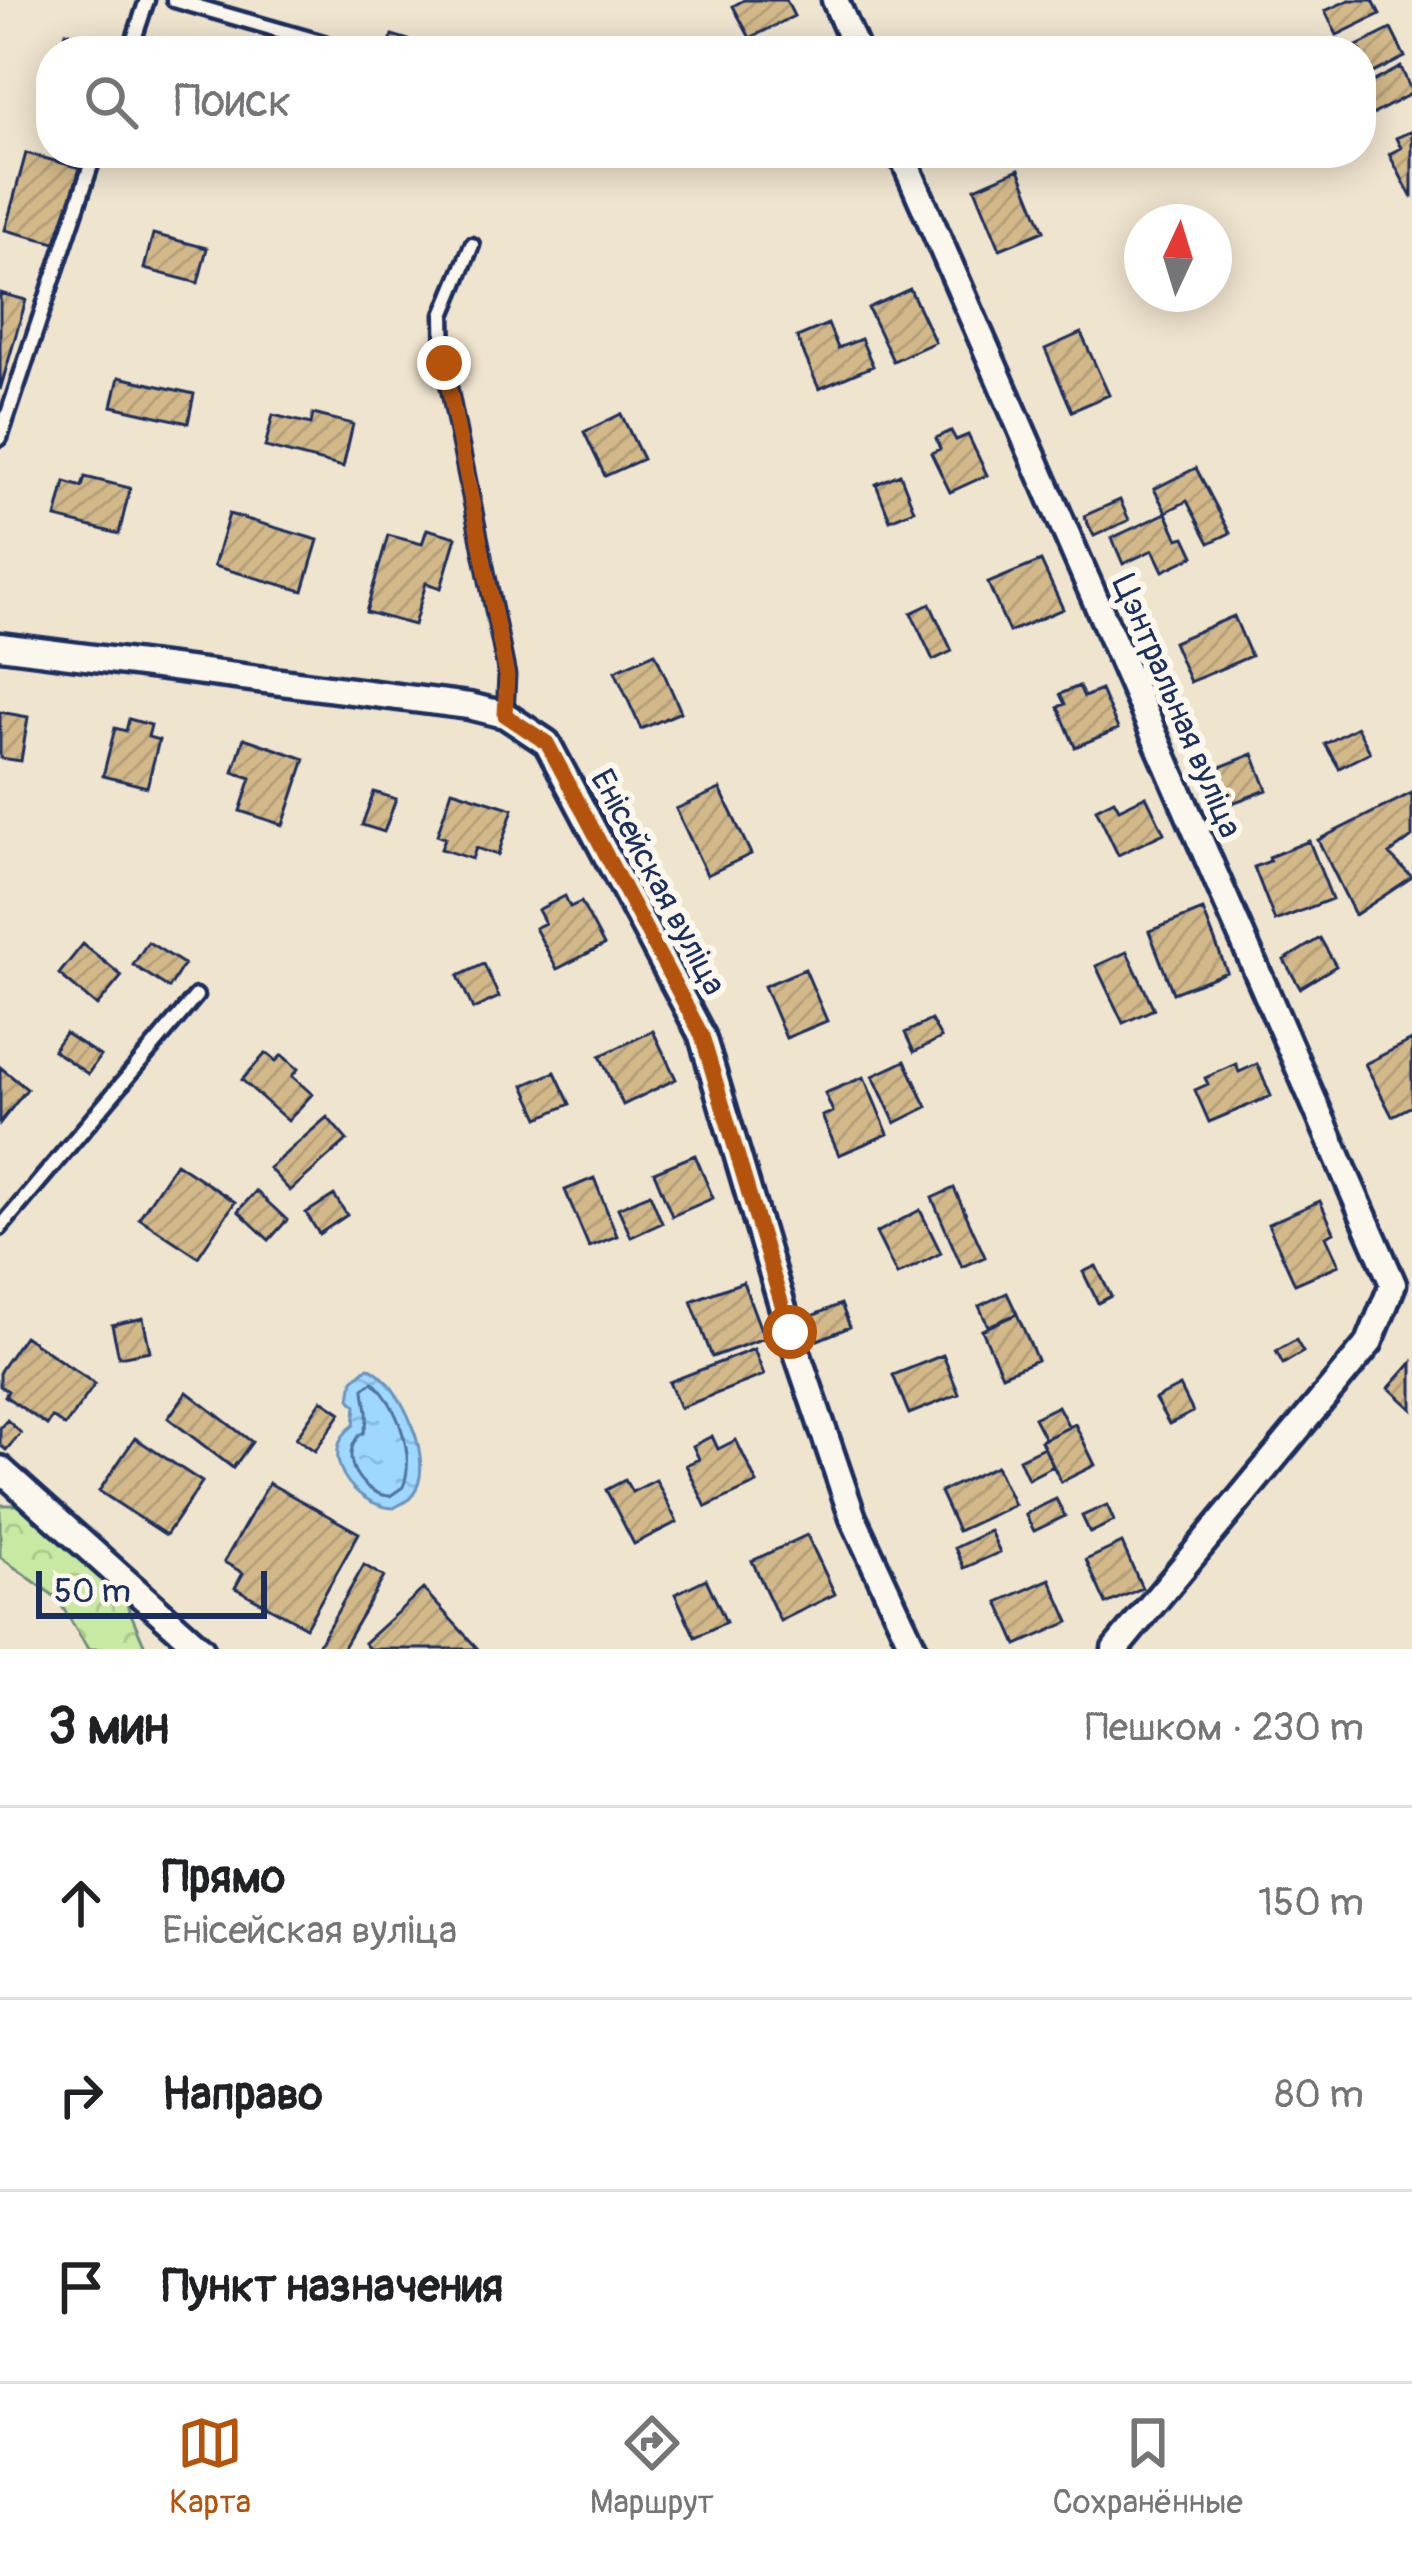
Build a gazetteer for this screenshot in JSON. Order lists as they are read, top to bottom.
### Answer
{
  "streets": {
    "street": ["Цэнтральная вуліца", "Енісейская вуліца"]
  },
  "scale_bar": "50 m",
  "north": "top",
  "page": {
    "search": "Поиск",
    "scale": "50 m",
    "heading": ["3 мин", "Пешком · 230 m"],
    "list": [
      ["Прямо", "Енісейская вуліца", "150 m"],
      ["Направо", "80 m"],
      "Пункт назначения"
    ],
    "nav": ["Карта", "Маршрут", "Сохранённые"]
  }
}
